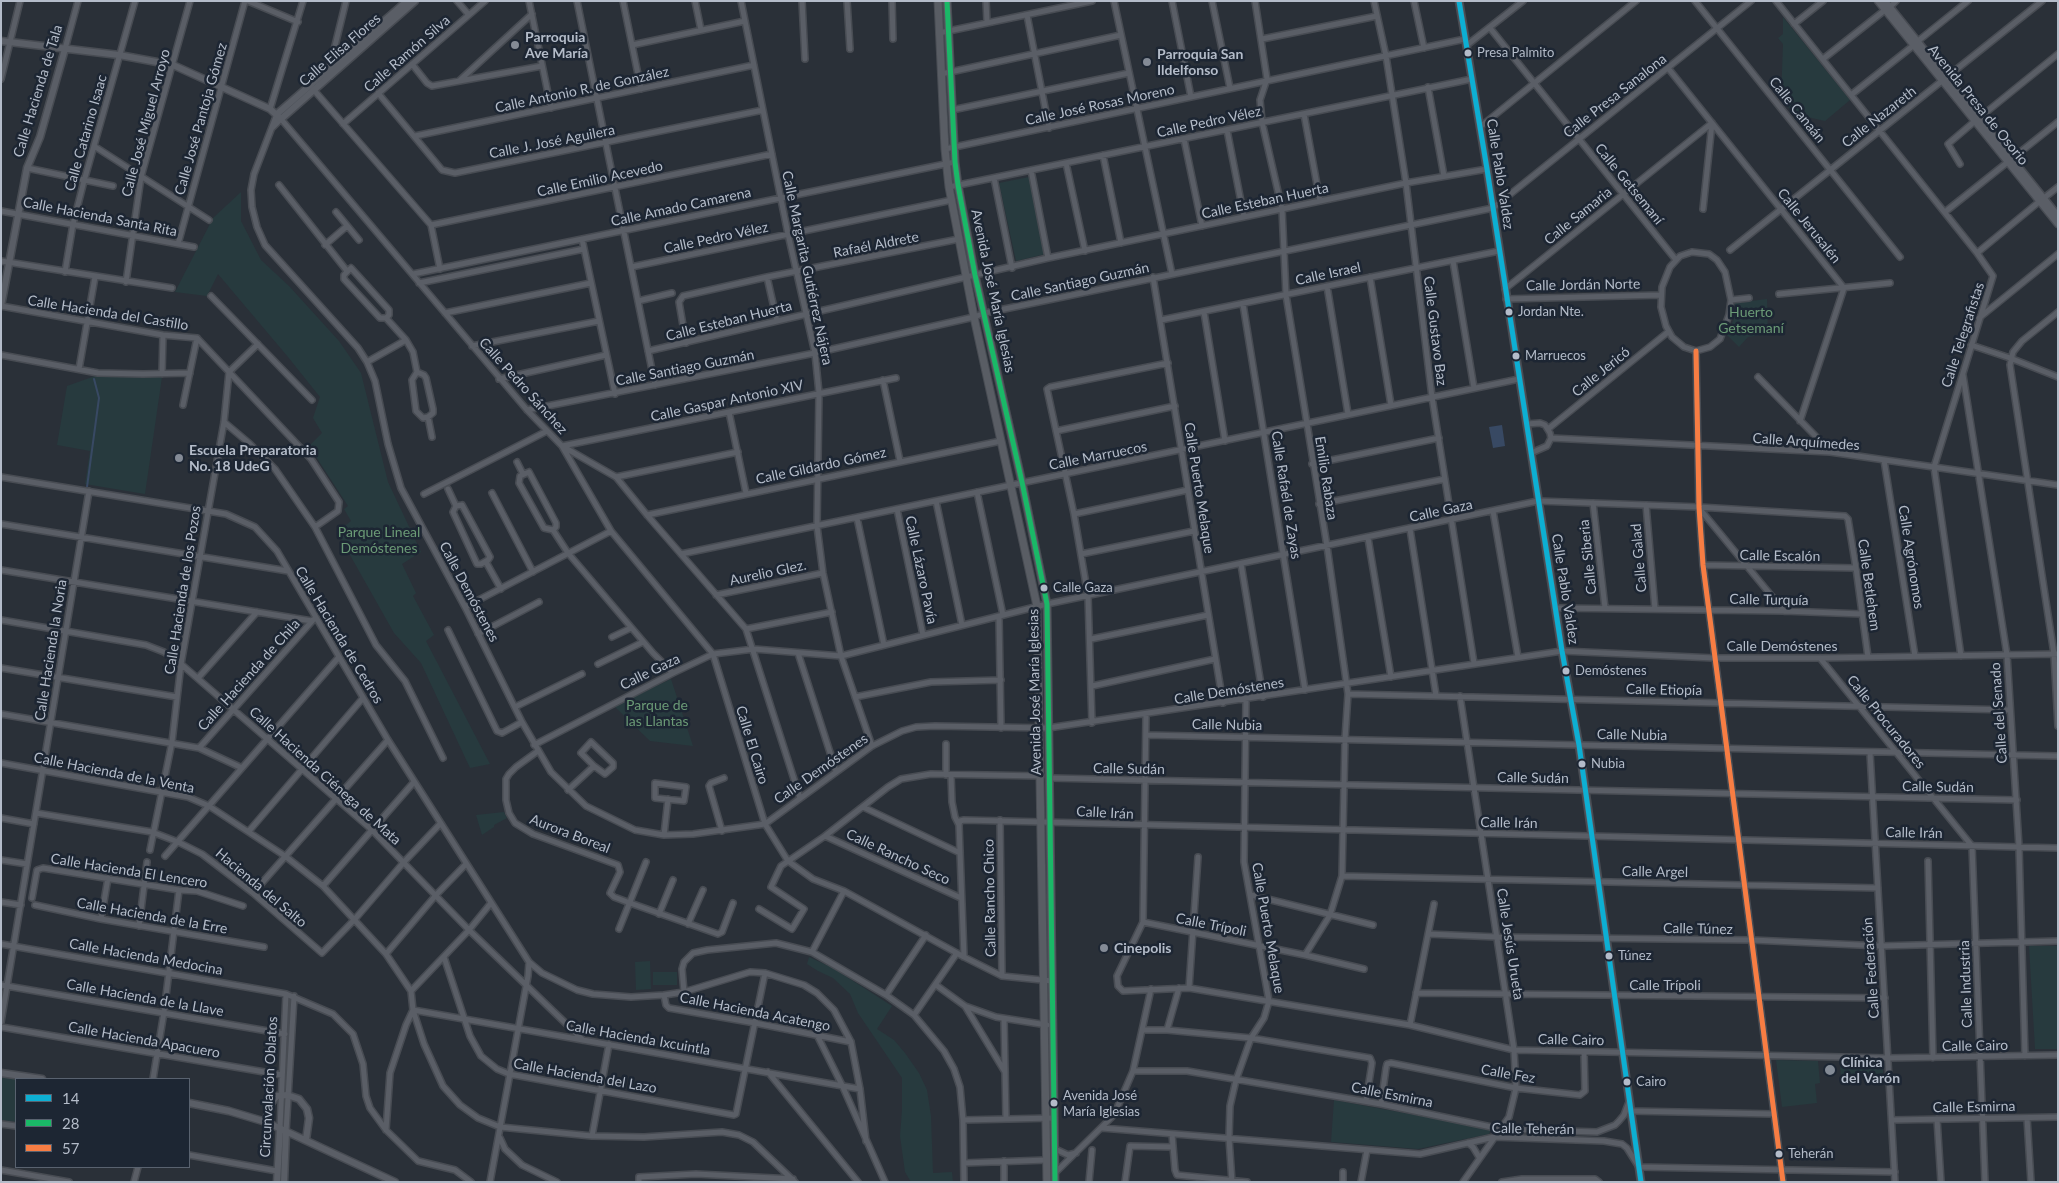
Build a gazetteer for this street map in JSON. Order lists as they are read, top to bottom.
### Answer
{
  "streets": {
    "main road": ["Avenida José María Iglesias"],
    "street": [
      "Calle Elisa Flores",
      "Calle Ramón Silva",
      "Calle Antonio R. de González",
      "Calle Hacienda de Tala",
      "Calle Presa Sanalona",
      "Calle José Rosas Moreno",
      "Avenida Presa de Osorio",
      "Calle Canaán",
      "Calle Nazareth",
      "Calle José Pantoja Gómez",
      "Calle Pedro Vélez",
      "Calle José Miguel Arroyo",
      "Calle Catarino Isaac",
      "Calle J. José Aguilera",
      "Calle Pablo Valdez",
      "Calle Emilio Acevedo",
      "Calle Getsemaní",
      "Calle Esteban Huerta",
      "Calle Amado Camarena",
      "Calle Samaria",
      "Calle Hacienda Santa Rita",
      "Calle Jerusalén",
      "Rafaél Aldrete",
      "Calle Margarita Gutiérrez Nájera",
      "Calle Israel",
      "Calle Santiago Guzmán",
      "Calle Jordán Norte",
      "Calle Hacienda del Castillo",
      "Calle Gustavo Baz",
      "Calle Telegrafistas",
      "Calle Jericó",
      "Calle Pedro Sánchez",
      "Calle Gaspar Antonio XIV",
      "Calle Arquímedes",
      "Calle Marruecos",
      "Calle Gildardo Gómez",
      "Emilio Rabaza",
      "Calle Puerto Melaque",
      "Calle Rafaél de Zayas",
      "Calle Gaza",
      "Calle Escalón",
      "Calle Siberia",
      "Calle Agrónomos",
      "Calle Galad",
      "Calle Lázaro Pavía",
      "Aurelio Glez.",
      "Calle Betlehem",
      "Calle Hacienda de los Pozos",
      "Calle Demóstenes",
      "Calle Turquía",
      "Calle Hacienda de Cedros",
      "Calle Hacienda la Noria",
      "Calle Hacienda de Chila",
      "Calle Etiopía",
      "Calle del Senado",
      "Calle Procuradores",
      "Calle Nubia",
      "Calle El Cairo",
      "Calle Sudán",
      "Calle Hacienda de la Venta",
      "Calle Hacienda Ciénega de Mata",
      "Calle Irán",
      "Aurora Boreal",
      "Calle Rancho Seco",
      "Calle Hacienda El Lencero",
      "Calle Argel",
      "Hacienda del Salto",
      "Calle Rancho Chico",
      "Calle Hacienda de la Erre",
      "Calle Trípoli",
      "Calle Túnez",
      "Calle Jesús Urueta",
      "Calle Hacienda Medocina",
      "Calle Federación",
      "Calle Industria",
      "Calle Hacienda de la Llave",
      "Calle Hacienda Acatengo",
      "Calle Hacienda Ixcuintla",
      "Calle Hacienda Apacuero",
      "Calle Cairo",
      "Calle Fez",
      "Calle Hacienda del Lazo",
      "Circunvalación Oblatos",
      "Calle Esmirna",
      "Calle Teherán"
    ]
  },
  "crossings": [
    ["Calle Elisa Flores", "Calle Pedro Sánchez"],
    ["Calle Elisa Flores", "Calle Demóstenes"],
    ["Calle Ramón Silva", "Calle J. José Aguilera"],
    ["Calle Antonio R. de González", "Calle J. José Aguilera"],
    ["Calle Antonio R. de González", "Calle Margarita Gutiérrez Nájera"],
    ["Calle Hacienda de Tala", "Calle Hacienda Santa Rita"],
    ["Calle Hacienda de Tala", "Calle Hacienda del Castillo"],
    ["Calle Presa Sanalona", "Calle Canaán"],
    ["Calle Presa Sanalona", "Calle Pablo Valdez"],
    ["Calle Presa Sanalona", "Calle Getsemaní"],
    ["Calle Presa Sanalona", "Calle Jerusalén"],
    ["Calle Presa Sanalona", "Calle Santiago Guzmán"],
    ["Calle José Rosas Moreno", "Calle Pablo Valdez"],
    ["Calle José Rosas Moreno", "Avenida José María Iglesias"],
    ["Calle José Rosas Moreno", "Calle Gustavo Baz"],
    ["Calle José Rosas Moreno", "Emilio Rabaza"],
    ["Avenida Presa de Osorio", "Calle Nazareth"],
    ["Calle Canaán", "Calle Nazareth"],
    ["Calle Nazareth", "Calle Jerusalén"],
    ["Calle Nazareth", "Calle Telegrafistas"],
    ["Calle José Pantoja Gómez", "Calle Hacienda Santa Rita"],
    ["Calle Pedro Vélez", "Calle Pablo Valdez"],
    ["Calle Pedro Vélez", "Calle Margarita Gutiérrez Nájera"],
    ["Calle Pedro Vélez", "Avenida José María Iglesias"],
    ["Calle Pedro Vélez", "Calle Gustavo Baz"],
    ["Calle Pedro Vélez", "Emilio Rabaza"],
    ["Calle José Miguel Arroyo", "Calle Hacienda Santa Rita"],
    ["Calle Catarino Isaac", "Calle Hacienda Santa Rita"],
    ["Calle J. José Aguilera", "Calle Margarita Gutiérrez Nájera"],
    ["Calle Pablo Valdez", "Calle Esteban Huerta"],
    ["Calle Pablo Valdez", "Calle Samaria"],
    ["Calle Pablo Valdez", "Calle Israel"],
    ["Calle Pablo Valdez", "Calle Santiago Guzmán"],
    ["Calle Pablo Valdez", "Calle Jordán Norte"],
    ["Calle Pablo Valdez", "Calle Marruecos"],
    ["Calle Pablo Valdez", "Calle Gaza"],
    ["Calle Pablo Valdez", "Calle Demóstenes"],
    ["Calle Pablo Valdez", "Calle Turquía"],
    ["Calle Pablo Valdez", "Calle Etiopía"],
    ["Calle Pablo Valdez", "Calle Nubia"],
    ["Calle Pablo Valdez", "Calle Sudán"],
    ["Calle Pablo Valdez", "Calle Irán"],
    ["Calle Pablo Valdez", "Calle Argel"],
    ["Calle Pablo Valdez", "Calle Trípoli"],
    ["Calle Pablo Valdez", "Calle Túnez"],
    ["Calle Pablo Valdez", "Calle Cairo"],
    ["Calle Pablo Valdez", "Calle Esmirna"],
    ["Calle Pablo Valdez", "Calle Teherán"],
    ["Calle Emilio Acevedo", "Calle Margarita Gutiérrez Nájera"],
    ["Calle Getsemaní", "Calle Samaria"],
    ["Calle Getsemaní", "Calle Jordán Norte"],
    ["Calle Getsemaní", "Calle Jericó"],
    ["Calle Esteban Huerta", "Rafaél Aldrete"],
    ["Calle Esteban Huerta", "Calle Margarita Gutiérrez Nájera"],
    ["Calle Esteban Huerta", "Avenida José María Iglesias"],
    ["Calle Esteban Huerta", "Calle Gustavo Baz"],
    ["Calle Esteban Huerta", "Emilio Rabaza"],
    ["Calle Amado Camarena", "Calle Margarita Gutiérrez Nájera"],
    ["Calle Amado Camarena", "Avenida José María Iglesias"],
    ["Calle Amado Camarena", "Calle Pedro Sánchez"],
    ["Calle Samaria", "Calle Jerusalén"],
    ["Rafaél Aldrete", "Calle Margarita Gutiérrez Nájera"],
    ["Rafaél Aldrete", "Avenida José María Iglesias"],
    ["Calle Margarita Gutiérrez Nájera", "Calle Santiago Guzmán"],
    ["Calle Margarita Gutiérrez Nájera", "Calle Gaspar Antonio XIV"],
    ["Calle Margarita Gutiérrez Nájera", "Calle Marruecos"],
    ["Calle Margarita Gutiérrez Nájera", "Calle Gildardo Gómez"],
    ["Calle Margarita Gutiérrez Nájera", "Calle Gaza"],
    ["Calle Margarita Gutiérrez Nájera", "Aurelio Glez."],
    ["Calle Margarita Gutiérrez Nájera", "Calle Demóstenes"],
    ["Calle Israel", "Calle Gustavo Baz"],
    ["Calle Israel", "Emilio Rabaza"],
    ["Calle Israel", "Calle Puerto Melaque"],
    ["Calle Israel", "Calle Rafaél de Zayas"],
    ["Calle Santiago Guzmán", "Avenida José María Iglesias"],
    ["Calle Santiago Guzmán", "Calle Gustavo Baz"],
    ["Calle Santiago Guzmán", "Calle Pedro Sánchez"],
    ["Calle Santiago Guzmán", "Emilio Rabaza"],
    ["Calle Santiago Guzmán", "Calle Puerto Melaque"],
    ["Calle Jordán Norte", "Calle Jericó"],
    ["Avenida José María Iglesias", "Calle Marruecos"],
    ["Avenida José María Iglesias", "Calle Gildardo Gómez"],
    ["Avenida José María Iglesias", "Calle Gaza"],
    ["Avenida José María Iglesias", "Calle Demóstenes"],
    ["Avenida José María Iglesias", "Calle El Cairo"],
    ["Avenida José María Iglesias", "Calle Sudán"],
    ["Avenida José María Iglesias", "Calle Irán"],
    ["Calle Hacienda del Castillo", "Calle Hacienda de los Pozos"],
    ["Calle Gustavo Baz", "Calle Marruecos"],
    ["Calle Gustavo Baz", "Calle Gaza"],
    ["Calle Gustavo Baz", "Calle Demóstenes"],
    ["Calle Telegrafistas", "Calle Arquímedes"],
    ["Calle Telegrafistas", "Calle Demóstenes"],
    ["Calle Telegrafistas", "Calle del Senado"],
    ["Calle Pedro Sánchez", "Calle Gaspar Antonio XIV"],
    ["Calle Pedro Sánchez", "Calle Marruecos"],
    ["Calle Pedro Sánchez", "Calle Gildardo Gómez"],
    ["Calle Pedro Sánchez", "Calle Gaza"],
    ["Calle Pedro Sánchez", "Aurelio Glez."],
    ["Calle Pedro Sánchez", "Calle Demóstenes"],
    ["Calle Pedro Sánchez", "Calle El Cairo"],
    ["Calle Gaspar Antonio XIV", "Calle El Cairo"],
    ["Calle Arquímedes", "Calle Agrónomos"],
    ["Calle Arquímedes", "Calle del Senado"],
    ["Calle Marruecos", "Emilio Rabaza"],
    ["Calle Marruecos", "Calle Puerto Melaque"],
    ["Calle Marruecos", "Calle Rafaél de Zayas"],
    ["Calle Marruecos", "Calle Lázaro Pavía"],
    ["Emilio Rabaza", "Calle Gaza"],
    ["Emilio Rabaza", "Calle Demóstenes"],
    ["Emilio Rabaza", "Calle Etiopía"],
    ["Emilio Rabaza", "Calle Nubia"],
    ["Emilio Rabaza", "Calle Sudán"],
    ["Emilio Rabaza", "Calle Irán"],
    ["Emilio Rabaza", "Calle Argel"],
    ["Emilio Rabaza", "Calle Trípoli"],
    ["Calle Puerto Melaque", "Calle Gaza"],
    ["Calle Puerto Melaque", "Calle Demóstenes"],
    ["Calle Puerto Melaque", "Calle Nubia"],
    ["Calle Puerto Melaque", "Calle Sudán"],
    ["Calle Puerto Melaque", "Calle Irán"],
    ["Calle Puerto Melaque", "Calle Trípoli"],
    ["Calle Puerto Melaque", "Calle Cairo"],
    ["Calle Puerto Melaque", "Calle Esmirna"],
    ["Calle Puerto Melaque", "Calle Teherán"],
    ["Calle Rafaél de Zayas", "Calle Gaza"],
    ["Calle Rafaél de Zayas", "Calle Demóstenes"],
    ["Calle Gaza", "Calle Siberia"],
    ["Calle Gaza", "Calle Galad"],
    ["Calle Gaza", "Calle Lázaro Pavía"],
    ["Calle Gaza", "Calle Betlehem"],
    ["Calle Gaza", "Calle Demóstenes"],
    ["Calle Gaza", "Calle El Cairo"],
    ["Calle Escalón", "Calle Betlehem"],
    ["Calle Siberia", "Calle Turquía"],
    ["Calle Agrónomos", "Calle Demóstenes"],
    ["Calle Galad", "Calle Turquía"],
    ["Calle Betlehem", "Calle Demóstenes"],
    ["Calle Betlehem", "Calle Turquía"],
    ["Calle Hacienda de los Pozos", "Calle Hacienda de Cedros"],
    ["Calle Hacienda de los Pozos", "Calle Hacienda de la Venta"],
    ["Calle Hacienda de los Pozos", "Calle Hacienda Ciénega de Mata"],
    ["Calle Hacienda de los Pozos", "Hacienda del Salto"],
    ["Calle Demóstenes", "Calle del Senado"],
    ["Calle Demóstenes", "Calle Procuradores"],
    ["Calle Demóstenes", "Calle El Cairo"],
    ["Calle Demóstenes", "Aurora Boreal"],
    ["Calle Hacienda de Cedros", "Calle Hacienda la Noria"],
    ["Calle Hacienda de Cedros", "Calle Hacienda de Chila"],
    ["Calle Hacienda de Cedros", "Calle Hacienda Acatengo"],
    ["Calle Hacienda de Cedros", "Calle Hacienda Ixcuintla"],
    ["Calle Hacienda la Noria", "Calle Hacienda de la Venta"],
    ["Calle Hacienda la Noria", "Calle Hacienda Ciénega de Mata"],
    ["Calle Hacienda la Noria", "Hacienda del Salto"],
    ["Calle Hacienda la Noria", "Calle Hacienda Medocina"],
    ["Calle Hacienda la Noria", "Calle Hacienda de la Llave"],
    ["Calle Hacienda de Chila", "Calle Hacienda Ciénega de Mata"],
    ["Calle Etiopía", "Calle del Senado"],
    ["Calle Etiopía", "Calle Procuradores"],
    ["Calle Etiopía", "Calle Jesús Urueta"],
    ["Calle del Senado", "Calle Nubia"],
    ["Calle del Senado", "Calle Sudán"],
    ["Calle del Senado", "Calle Irán"],
    ["Calle del Senado", "Calle Túnez"],
    ["Calle del Senado", "Calle Cairo"],
    ["Calle Procuradores", "Calle Nubia"],
    ["Calle Procuradores", "Calle Sudán"],
    ["Calle Procuradores", "Calle Irán"],
    ["Calle Procuradores", "Calle Industria"],
    ["Calle Nubia", "Calle Jesús Urueta"],
    ["Calle Nubia", "Calle Federación"],
    ["Calle El Cairo", "Calle Rancho Chico"],
    ["Calle Sudán", "Calle Jesús Urueta"],
    ["Calle Sudán", "Calle Federación"],
    ["Calle Hacienda de la Venta", "Hacienda del Salto"],
    ["Calle Hacienda de la Venta", "Calle Hacienda Ixcuintla"],
    ["Calle Hacienda Ciénega de Mata", "Calle Hacienda Ixcuintla"],
    ["Calle Irán", "Calle Rancho Chico"],
    ["Calle Irán", "Calle Jesús Urueta"],
    ["Calle Irán", "Calle Federación"],
    ["Calle Irán", "Calle Industria"],
    ["Calle Argel", "Calle Jesús Urueta"],
    ["Calle Argel", "Calle Federación"],
    ["Calle Trípoli", "Calle Jesús Urueta"],
    ["Calle Trípoli", "Calle Federación"],
    ["Calle Trípoli", "Calle Cairo"],
    ["Calle Túnez", "Calle Jesús Urueta"],
    ["Calle Túnez", "Calle Federación"],
    ["Calle Túnez", "Calle Industria"],
    ["Calle Jesús Urueta", "Calle Cairo"],
    ["Calle Jesús Urueta", "Calle Fez"],
    ["Calle Jesús Urueta", "Calle Esmirna"],
    ["Calle Jesús Urueta", "Calle Teherán"],
    ["Calle Hacienda Medocina", "Circunvalación Oblatos"],
    ["Calle Federación", "Calle Cairo"],
    ["Calle Federación", "Calle Esmirna"],
    ["Calle Industria", "Calle Cairo"],
    ["Calle Industria", "Calle Esmirna"],
    ["Calle Hacienda de la Llave", "Circunvalación Oblatos"],
    ["Calle Hacienda Ixcuintla", "Calle Hacienda del Lazo"],
    ["Calle Hacienda Apacuero", "Circunvalación Oblatos"],
    ["Calle Cairo", "Calle Fez"],
    ["Calle Fez", "Calle Esmirna"]
  ],
  "parks": ["Huerto Getsemaní", "Parque Lineal Demóstenes", "Parque de las Llantas"],
  "places": [
    "Parroquia Ave María",
    "Presa Palmito",
    "Parroquia San Ildelfonso",
    "Jordan Nte.",
    "Marruecos",
    "Escuela Preparatoria No. 18 UdeG",
    "Calle Gaza",
    "Demóstenes",
    "Nubia",
    "Cinepolis",
    "Túnez",
    "Clínica del Varón",
    "Cairo",
    "Avenida José María Iglesias",
    "Teherán"
  ],
  "lines": ["transit line 14", "transit line 28", "transit line 57"],
  "legend": ["14", "28", "57"]
}
